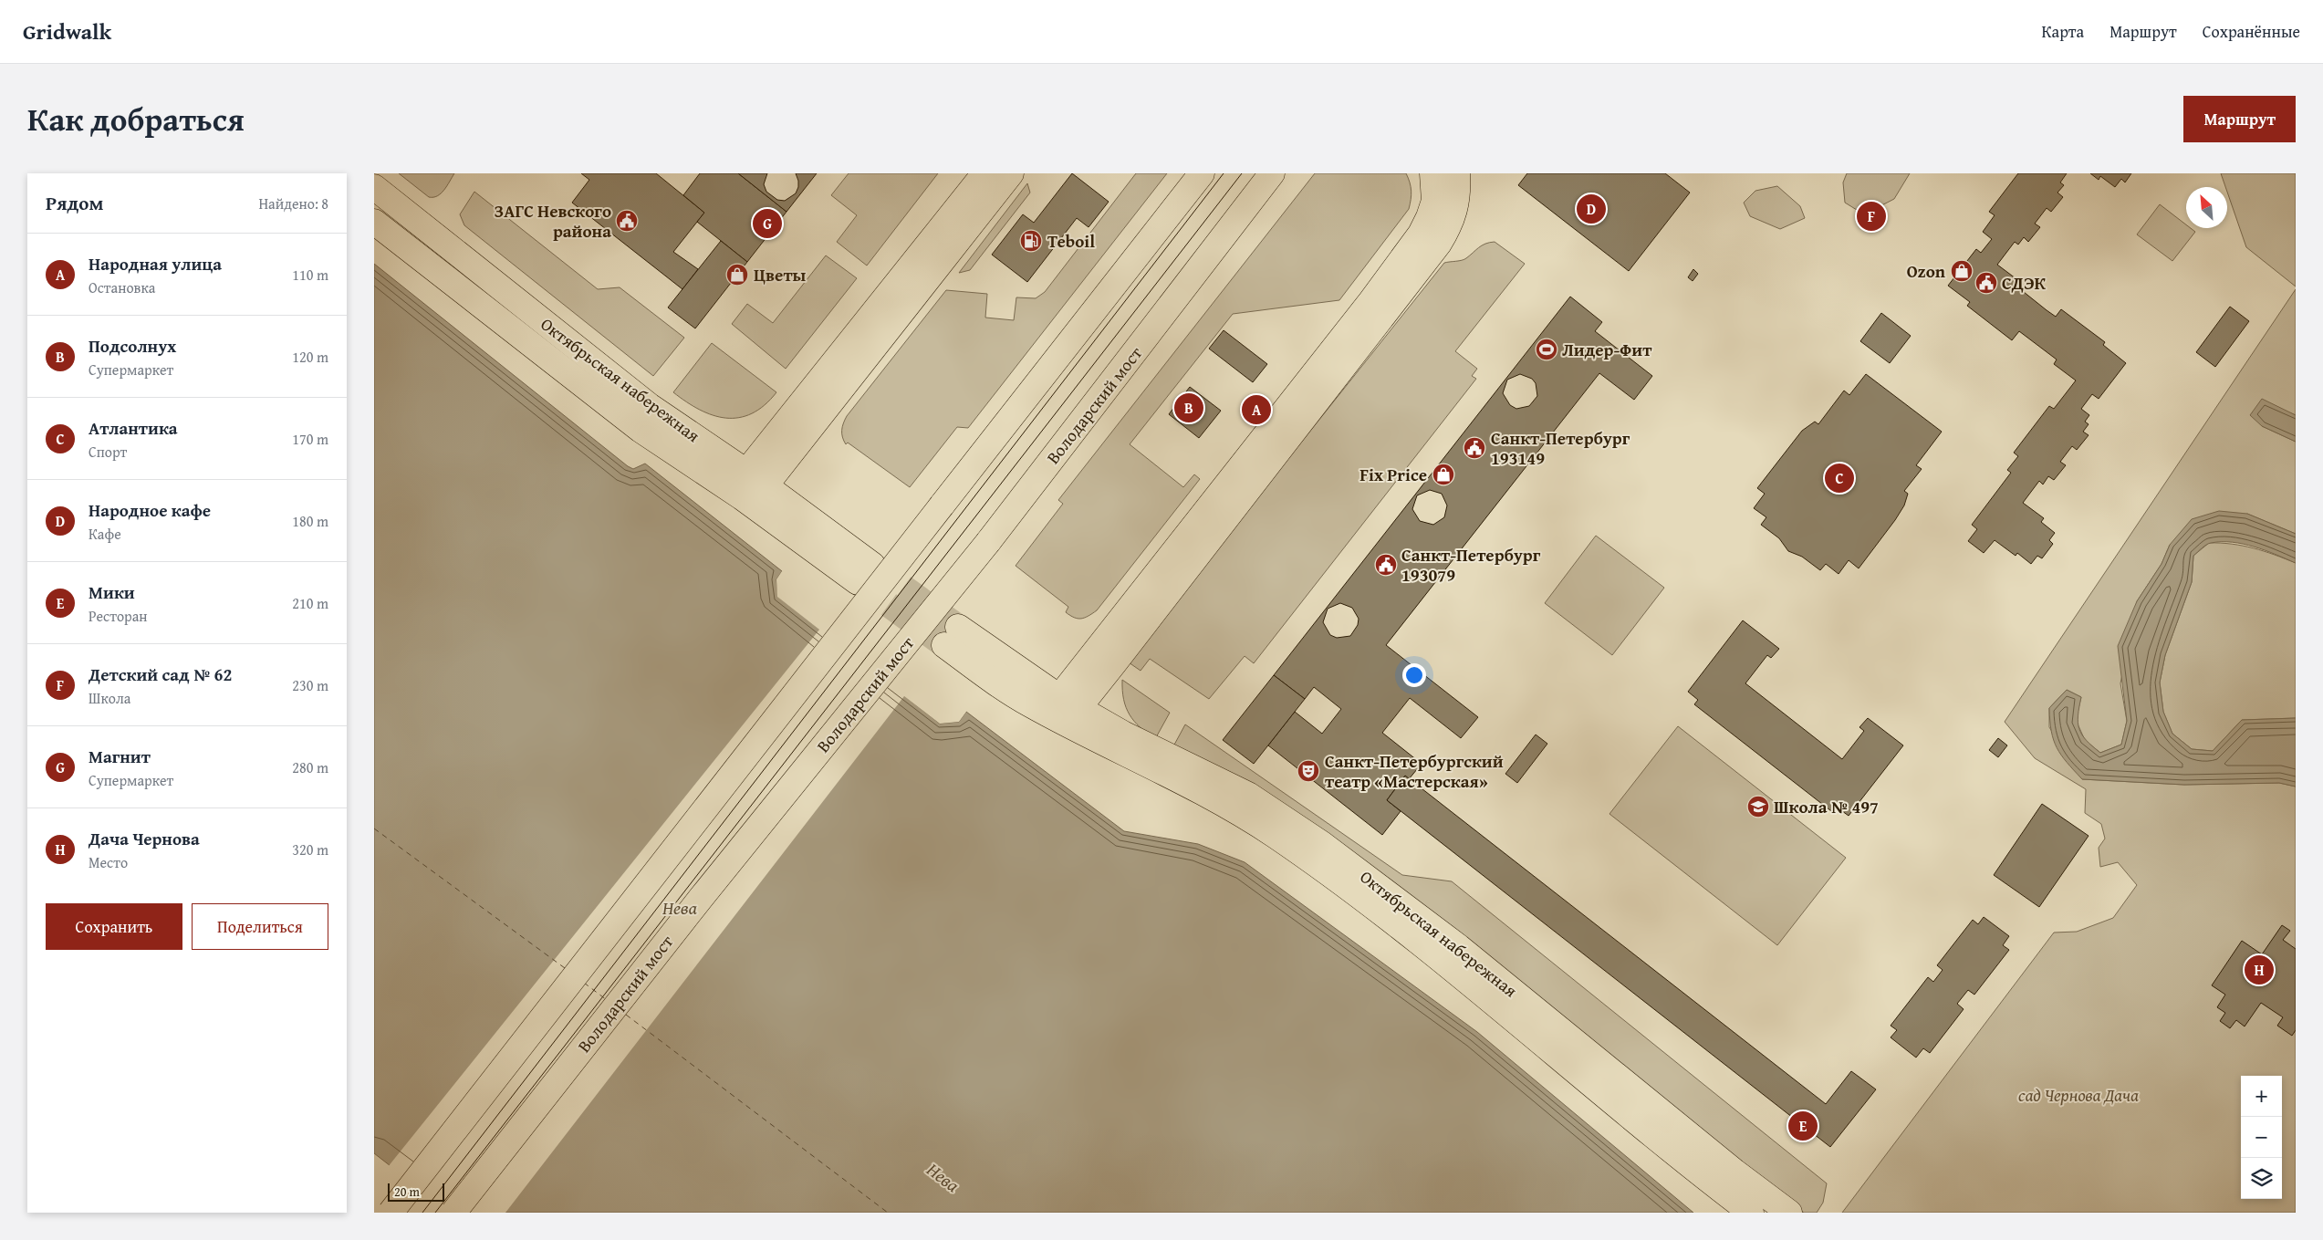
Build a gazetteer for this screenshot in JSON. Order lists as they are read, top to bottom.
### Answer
{
  "streets": {
    "main road": ["Октябрьская набережная", "Володарский мост"]
  },
  "water": ["Нева"],
  "parks": ["сад Чернова Дача"],
  "places": {
    "public building": [
      "ЗАГС Невского района",
      "СДЭК",
      "Санкт-Петербург 193149",
      "Санкт-Петербург 193079"
    ],
    "fuel station": ["Teboil"],
    "shop": ["Ozon", "Цветы", "Fix Price"],
    "sports": ["Лидер-Фит"],
    "theatre": ["Санкт-Петербургский театр «Мастерская»"],
    "school or university": ["Школа № 497"]
  },
  "scale_bar": "20 m",
  "north": "top left",
  "page": {
    "header": "Gridwalk",
    "nav": ["Карта", "Маршрут", "Сохранённые"],
    "title": "Как добраться",
    "buttons": [
      "Маршрут",
      ["Сохранить", "Поделиться"]
    ],
    "heading": ["Рядом", "Найдено: 8"],
    "pins": [
      "D",
      "F",
      "G",
      "B",
      "A",
      "C",
      "H",
      "E"
    ],
    "list": [
      {
        "mark": "A",
        "name": "Народная улица",
        "note": "Остановка",
        "value": "110 m"
      },
      {
        "mark": "B",
        "name": "Подсолнух",
        "note": "Супермаркет",
        "value": "120 m"
      },
      {
        "mark": "C",
        "name": "Атлантика",
        "note": "Спорт",
        "value": "170 m"
      },
      {
        "mark": "D",
        "name": "Народное кафе",
        "note": "Кафе",
        "value": "180 m"
      },
      {
        "mark": "E",
        "name": "Мики",
        "note": "Ресторан",
        "value": "210 m"
      },
      {
        "mark": "F",
        "name": "Детский сад № 62",
        "note": "Школа",
        "value": "230 m"
      },
      {
        "mark": "G",
        "name": "Магнит",
        "note": "Супермаркет",
        "value": "280 m"
      },
      {
        "mark": "H",
        "name": "Дача Чернова",
        "note": "Место",
        "value": "320 m"
      }
    ],
    "map_buttons": ["+", "−"],
    "scale": "20 m"
  }
}
